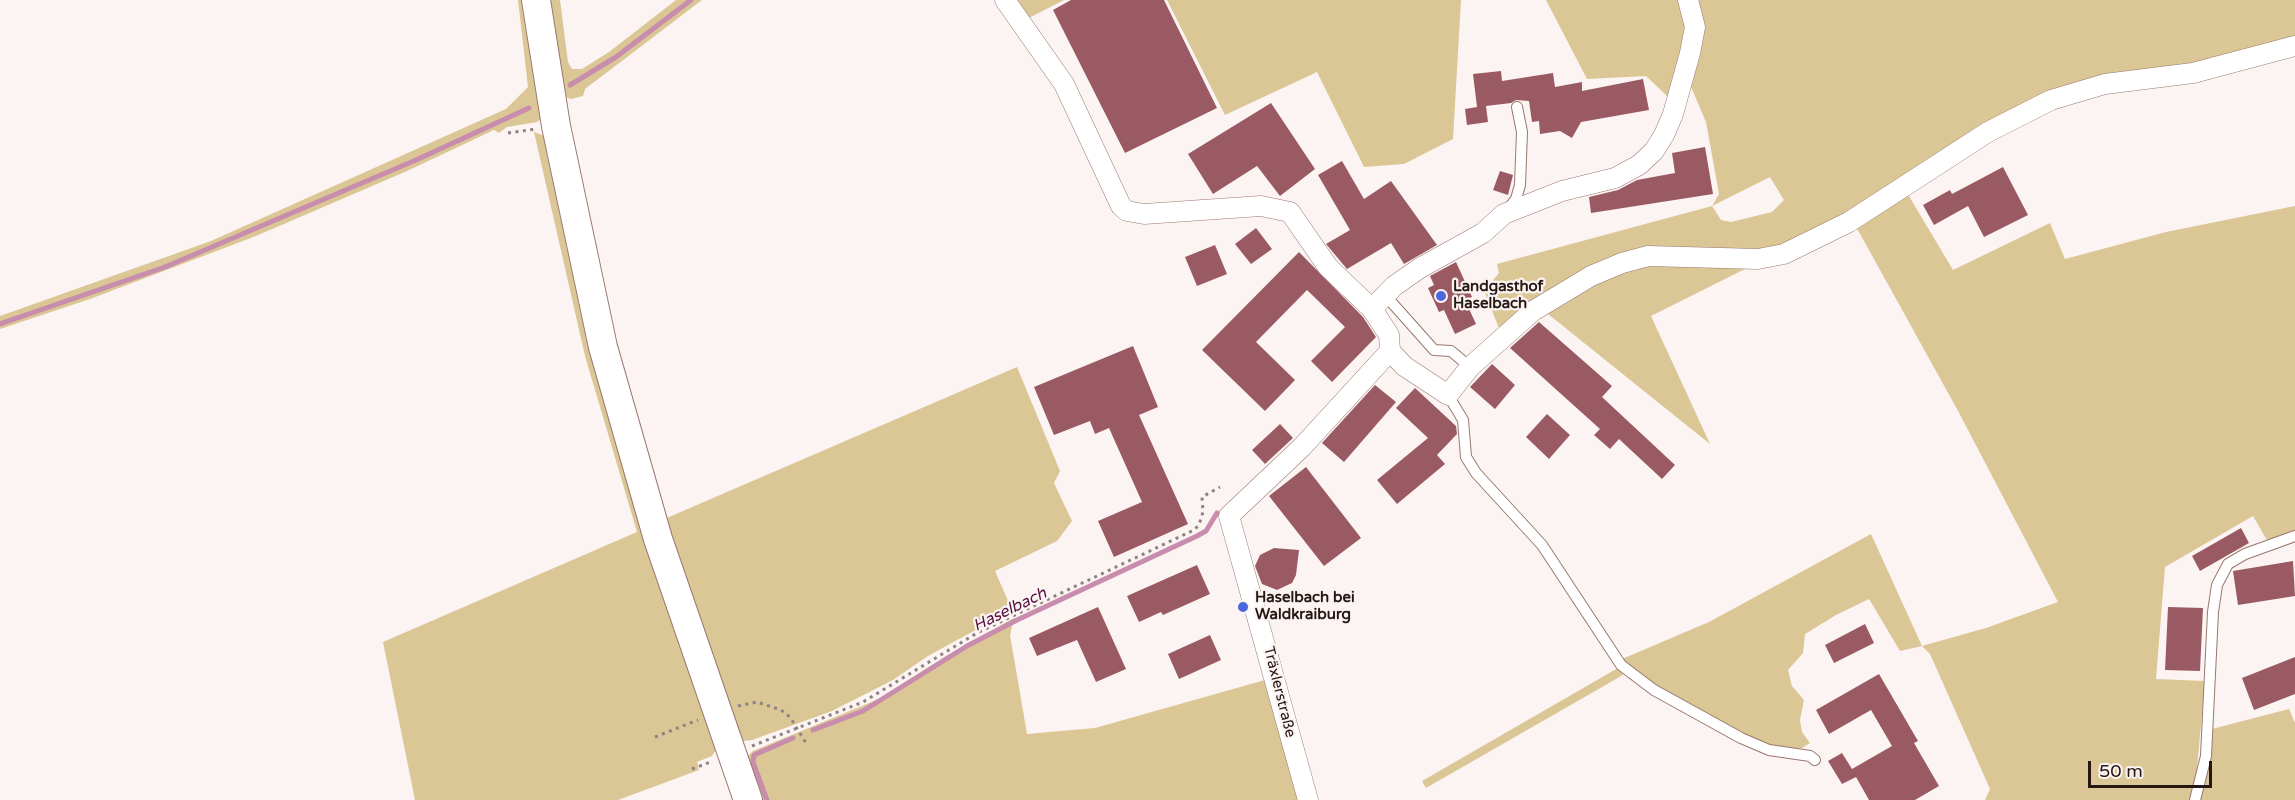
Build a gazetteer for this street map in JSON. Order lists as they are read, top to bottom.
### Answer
{
  "streets": {
    "street": ["Träxlerstraße"]
  },
  "water": ["Haselbach"],
  "places": ["Landgasthof Haselbach", "Haselbach bei Waldkraiburg"],
  "scale_bar": "50 m"
}
